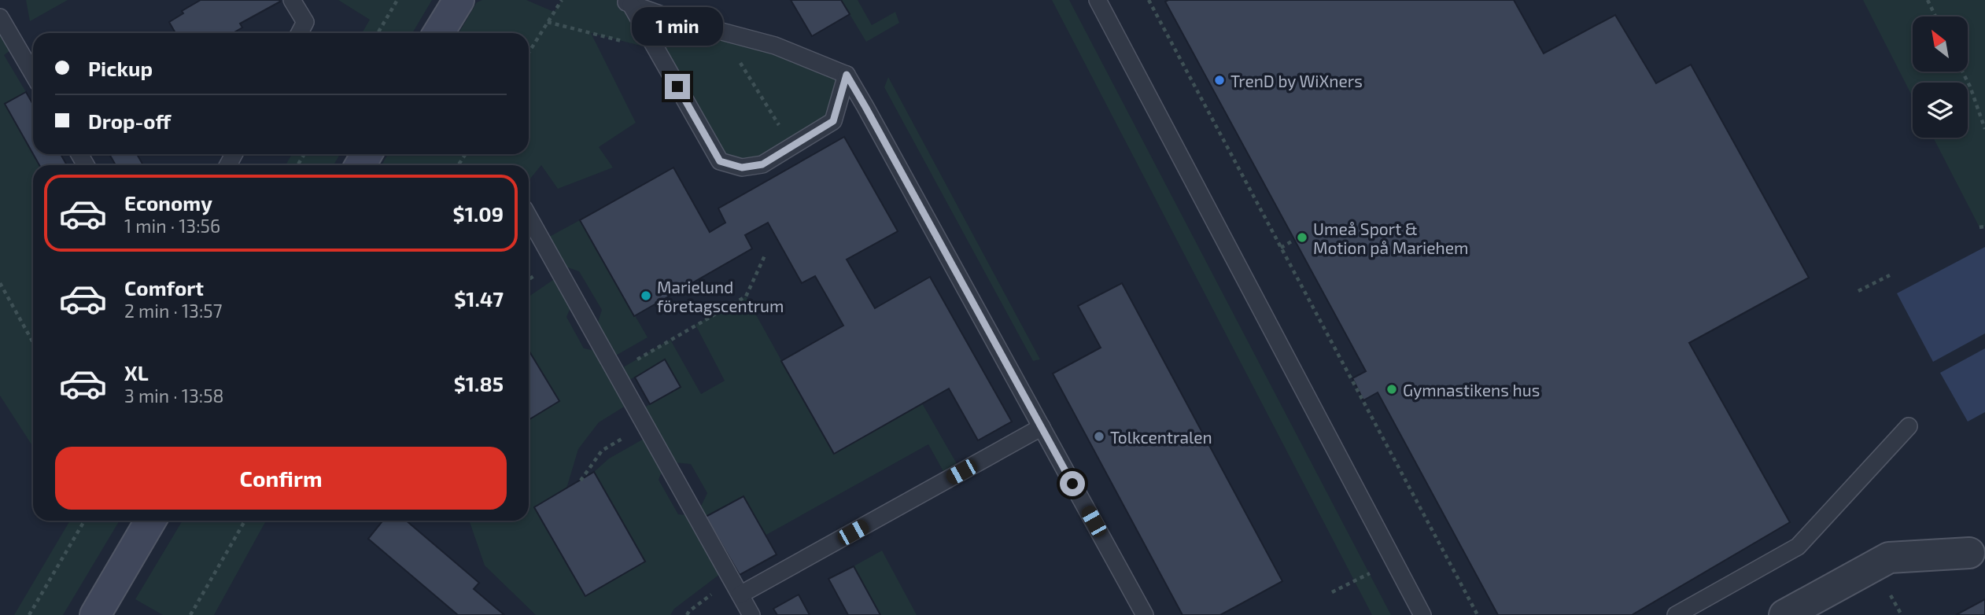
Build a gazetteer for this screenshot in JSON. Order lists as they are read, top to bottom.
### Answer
{
  "places": [
    "TrenD by WiXners",
    "Umeå Sport & Motion på Mariehem",
    "Marielund företagscentrum",
    "Gymnastikens hus",
    "Tolkcentralen"
  ],
  "north": "top left",
  "page": {
    "bubble": "1 min",
    "banner": ["Pickup", "Drop-off"],
    "list": [
      {
        "name": "Economy",
        "note": "1 min · 13:56",
        "value": "$1.09"
      },
      {
        "name": "Comfort",
        "note": "2 min · 13:57",
        "value": "$1.47"
      },
      {
        "name": "XL",
        "note": "3 min · 13:58",
        "value": "$1.85"
      }
    ],
    "buttons": "Confirm"
  }
}
